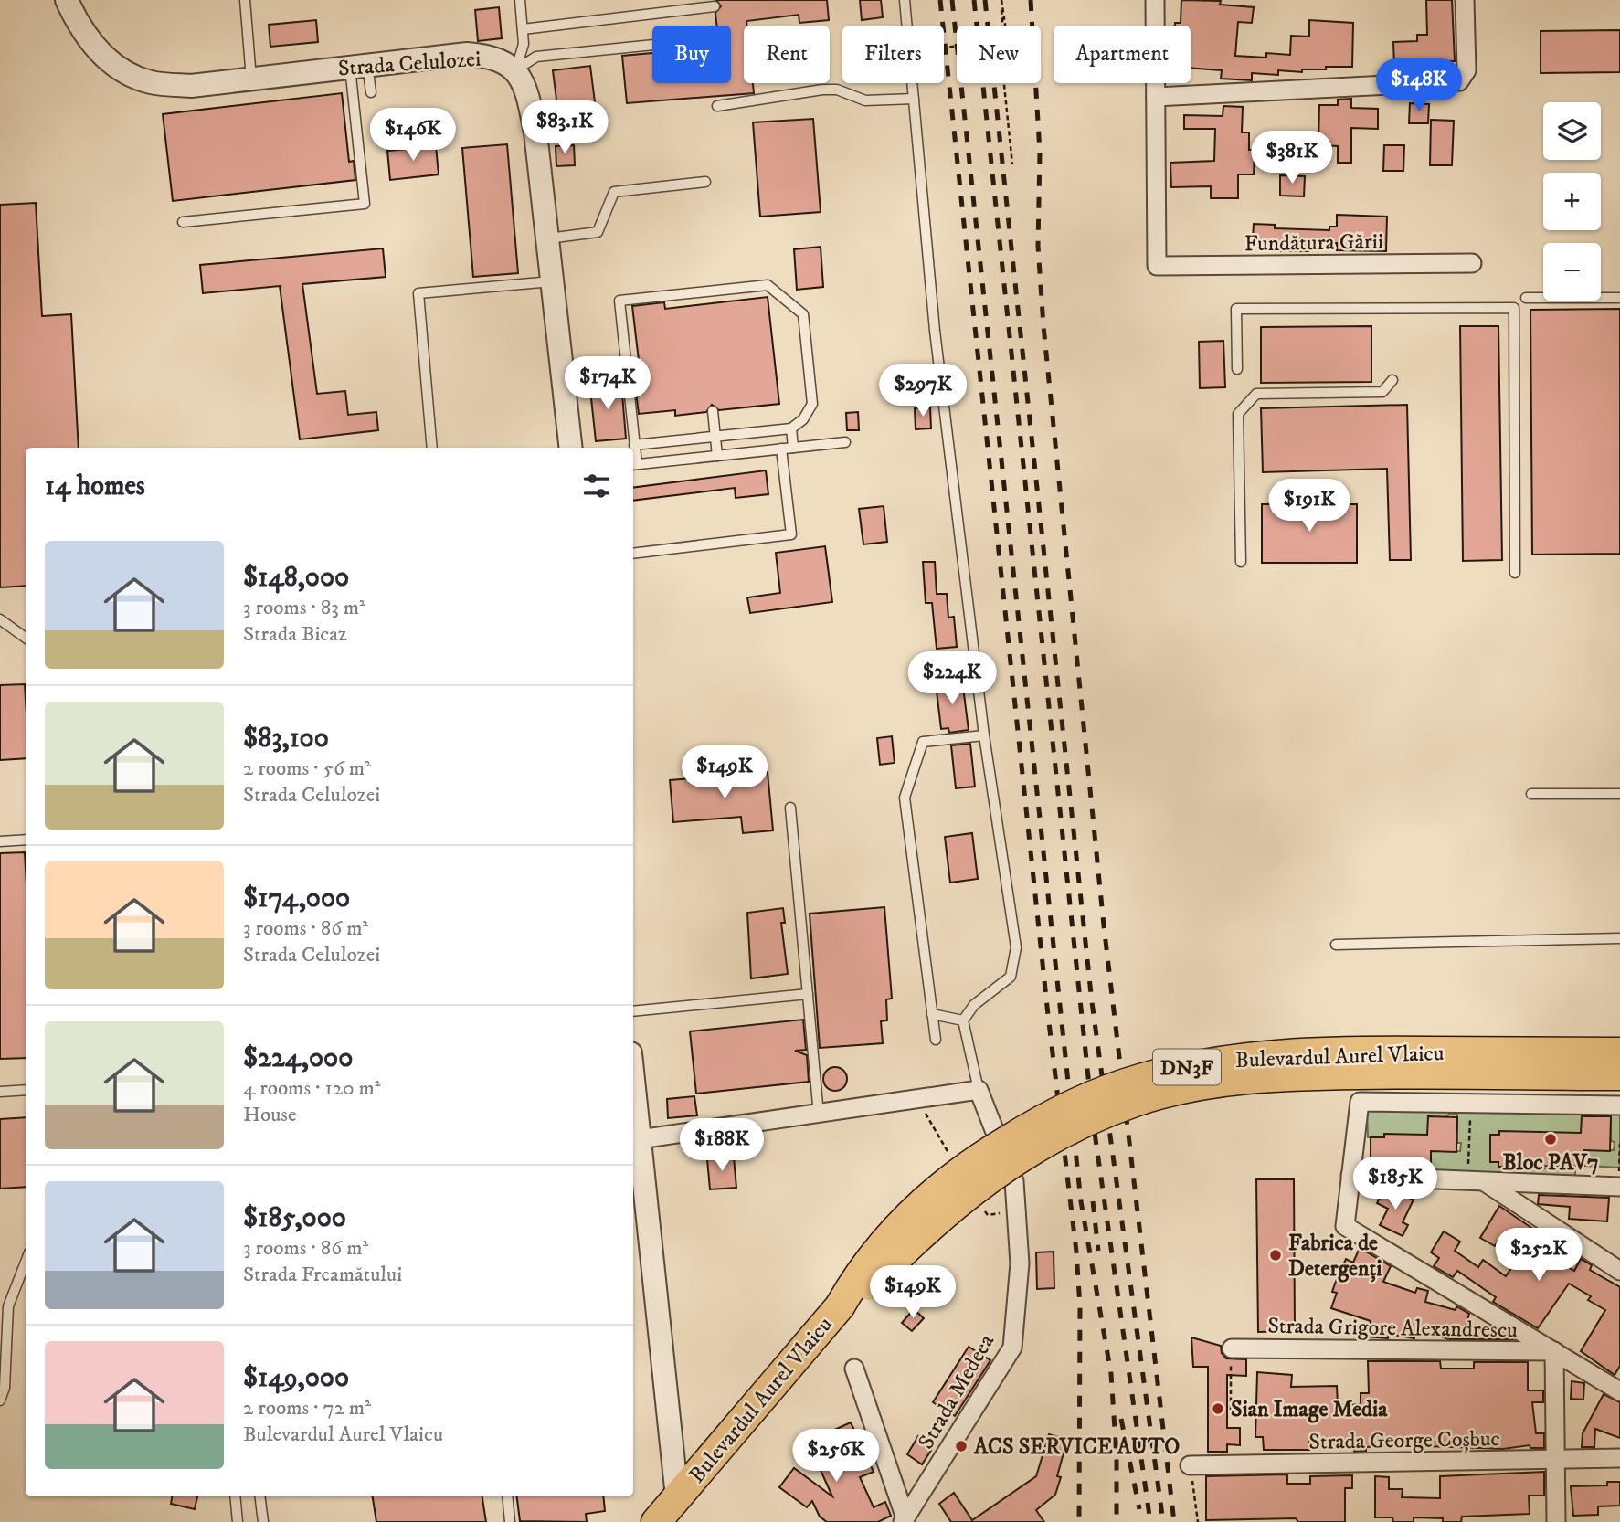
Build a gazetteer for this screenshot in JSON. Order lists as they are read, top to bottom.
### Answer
{
  "streets": {
    "main road": ["Bulevardul Aurel Vlaicu", "DN3F"],
    "street": [
      "Strada Celulozei",
      "Fundătura Gării",
      "Strada Grigore Alexandrescu",
      "Strada Medeea",
      "Strada George Coșbuc"
    ]
  },
  "places": [
    "Bloc PAV7",
    "Fabrica de Detergenți",
    "Sian Image Media",
    "ACS SERVICE AUTO"
  ],
  "page": {
    "chip": [
      "Buy",
      "Rent",
      "Filters",
      "New",
      "Apartment"
    ],
    "price": [
      "$148K",
      "$83.1K",
      "$146K",
      "$381K",
      "$174K",
      "$297K",
      "$191K",
      "$224K",
      "$149K",
      "$188K",
      "$185K",
      "$252K",
      "$149K",
      "$256K"
    ],
    "map_buttons": ["+", "−"],
    "heading": "14 homes",
    "list": [
      {
        "name": "$148,000",
        "note": "3 rooms · 83 m² · Strada Bicaz"
      },
      {
        "name": "$83,100",
        "note": "2 rooms · 56 m² · Strada Celulozei"
      },
      {
        "name": "$174,000",
        "note": "3 rooms · 86 m² · Strada Celulozei"
      },
      {
        "name": "$224,000",
        "note": "4 rooms · 120 m² · House"
      },
      {
        "name": "$185,000",
        "note": "3 rooms · 86 m² · Strada Freamătului"
      },
      {
        "name": "$149,000",
        "note": "2 rooms · 72 m² · Bulevardul Aurel Vlaicu"
      }
    ]
  }
}
